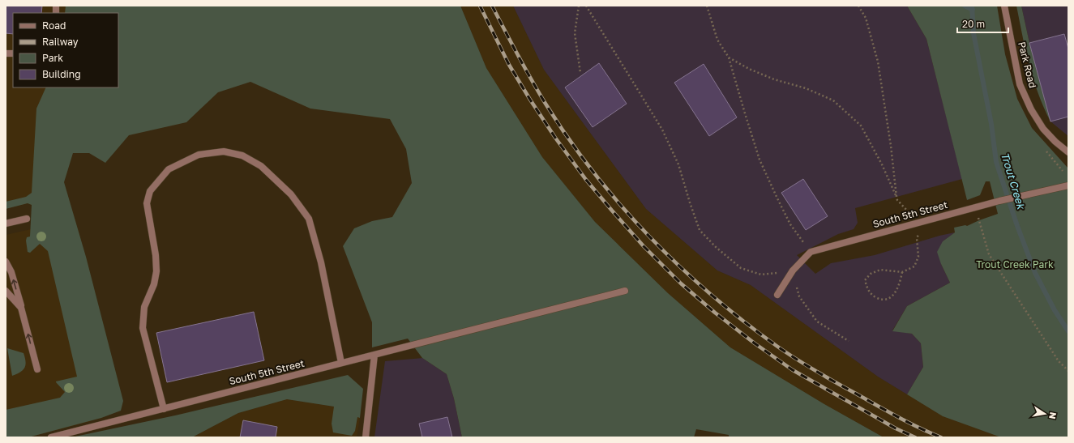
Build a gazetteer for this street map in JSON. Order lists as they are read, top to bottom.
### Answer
{
  "streets": {
    "street": ["Park Road", "South 5th Street"]
  },
  "water": ["Trout Creek"],
  "parks": ["Trout Creek Park"],
  "legend": [
    "Road",
    "Railway",
    "Park",
    "Building"
  ],
  "scale_bar": "20 m",
  "north": "right"
}
